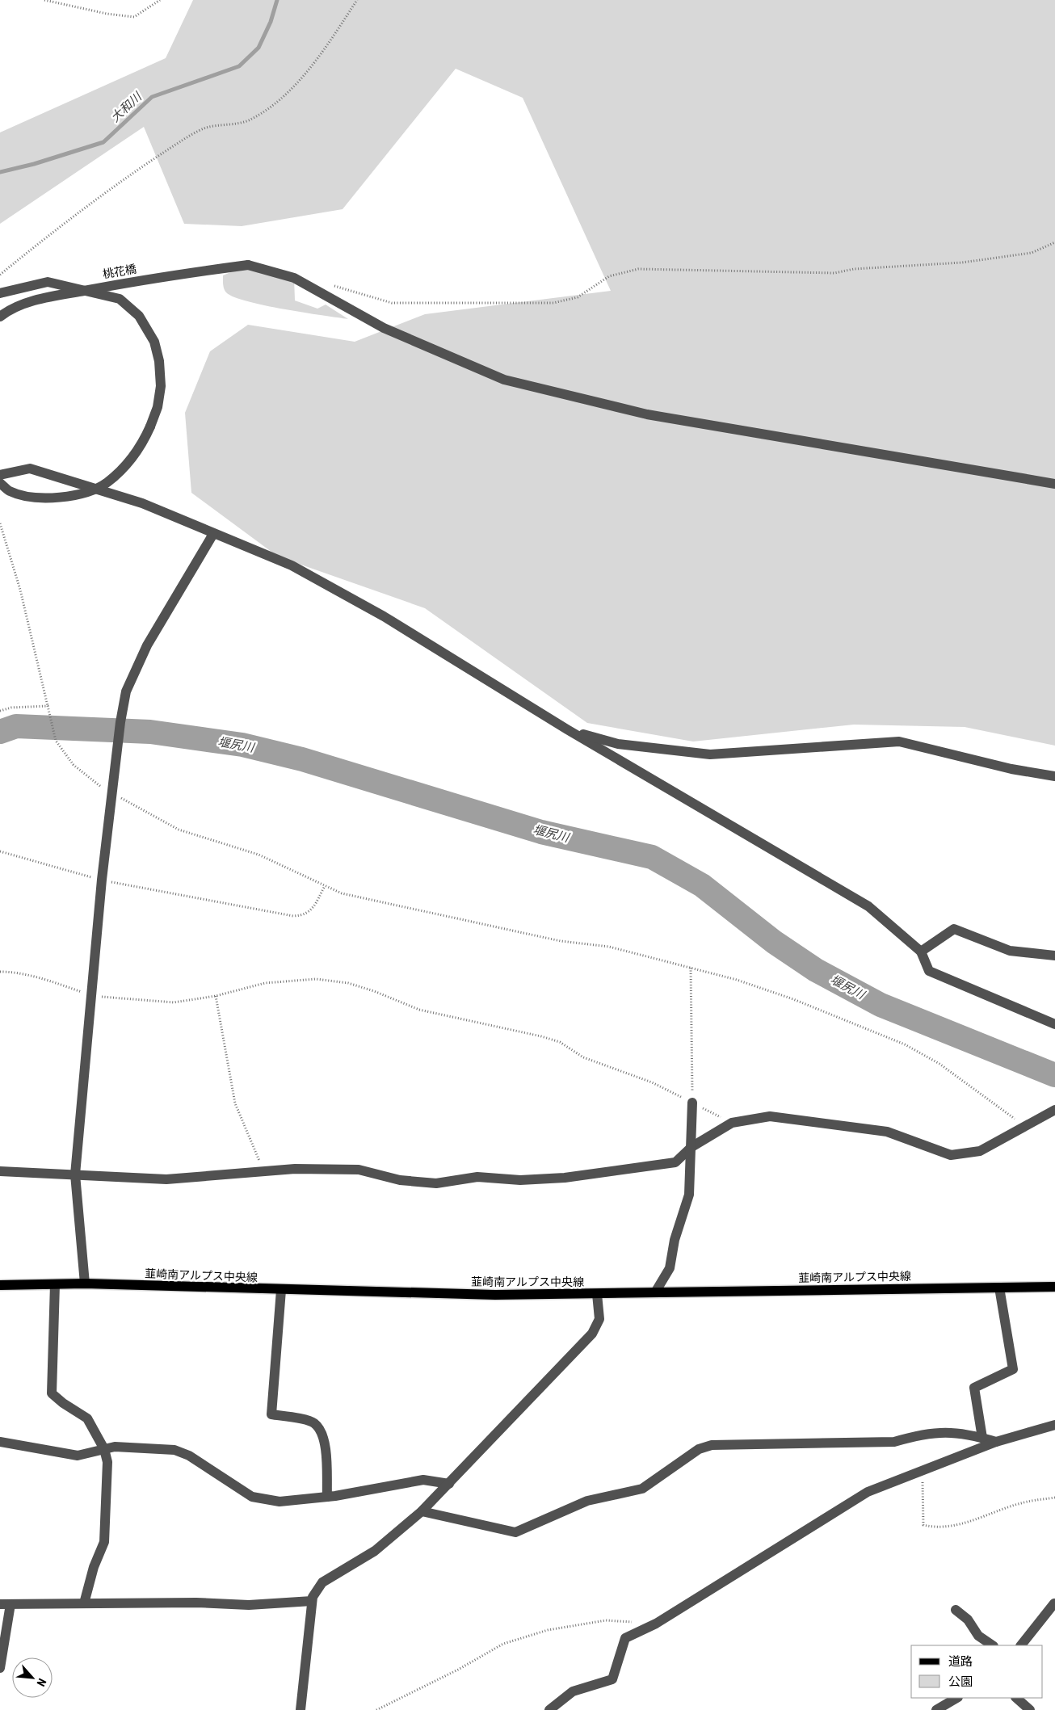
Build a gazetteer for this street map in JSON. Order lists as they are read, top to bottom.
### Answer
{
  "streets": {
    "main road": ["韮崎南アルプス中央線"],
    "street": ["桃花橋"]
  },
  "water": ["大和川", "堰尻川"],
  "legend": ["道路", "公園"],
  "north": "bottom right"
}
